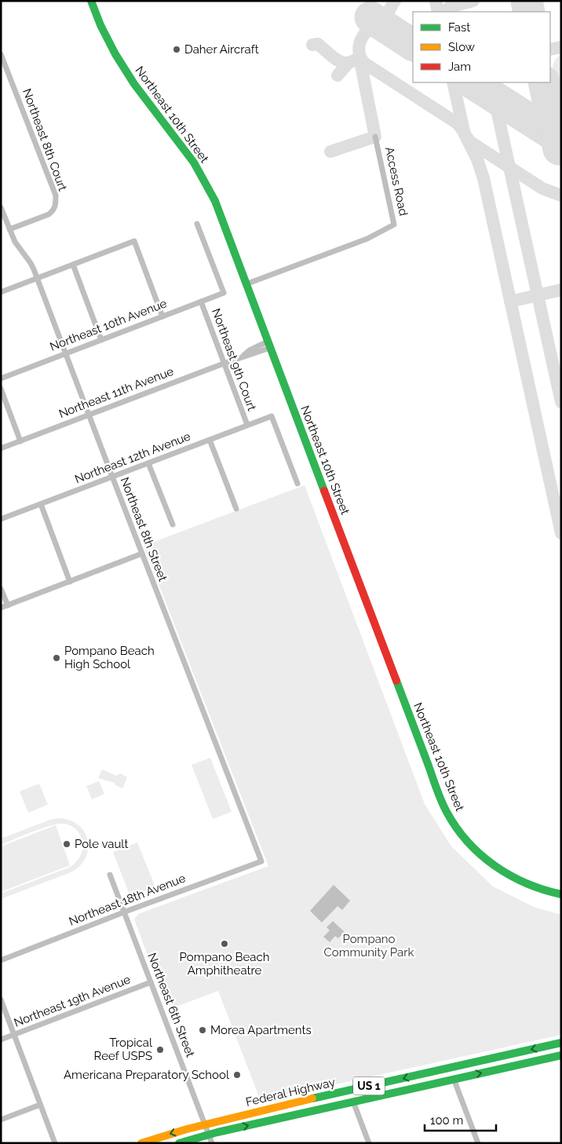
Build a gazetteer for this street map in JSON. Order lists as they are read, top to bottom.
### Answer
{
  "streets": {
    "street": [
      "Northeast 10th Street",
      "Northeast 8th Court",
      "Access Road",
      "Northeast 10th Avenue",
      "Northeast 9th Court",
      "Northeast 11th Avenue",
      "Northeast 12th Avenue",
      "Northeast 8th Street",
      "Northeast 18th Avenue",
      "Northeast 19th Avenue",
      "Northeast 6th Street",
      "US 1",
      "Federal Highway"
    ]
  },
  "crossings": [
    ["Northeast 10th Street", "Access Road"],
    ["Northeast 10th Street", "Northeast 11th Avenue"],
    ["Northeast 8th Court", "Northeast 8th Street"],
    ["Northeast 10th Avenue", "Northeast 9th Court"],
    ["Northeast 10th Avenue", "Northeast 8th Street"],
    ["Northeast 9th Court", "Northeast 11th Avenue"],
    ["Northeast 9th Court", "Northeast 12th Avenue"],
    ["Northeast 11th Avenue", "Northeast 8th Street"],
    ["Northeast 12th Avenue", "Northeast 8th Street"],
    ["Northeast 8th Street", "Northeast 18th Avenue"],
    ["Northeast 18th Avenue", "Northeast 6th Street"],
    ["Northeast 19th Avenue", "Northeast 6th Street"],
    ["Northeast 6th Street", "Federal Highway"]
  ],
  "parks": ["Pompano Community Park"],
  "places": [
    "Daher Aircraft",
    "Pompano Beach High School",
    "Pole vault",
    "Pompano Beach Amphitheatre",
    "Morea Apartments",
    "Tropical Reef USPS",
    "Americana Preparatory School"
  ],
  "legend": ["Fast", "Slow", "Jam"],
  "scale_bar": "100 m"
}
